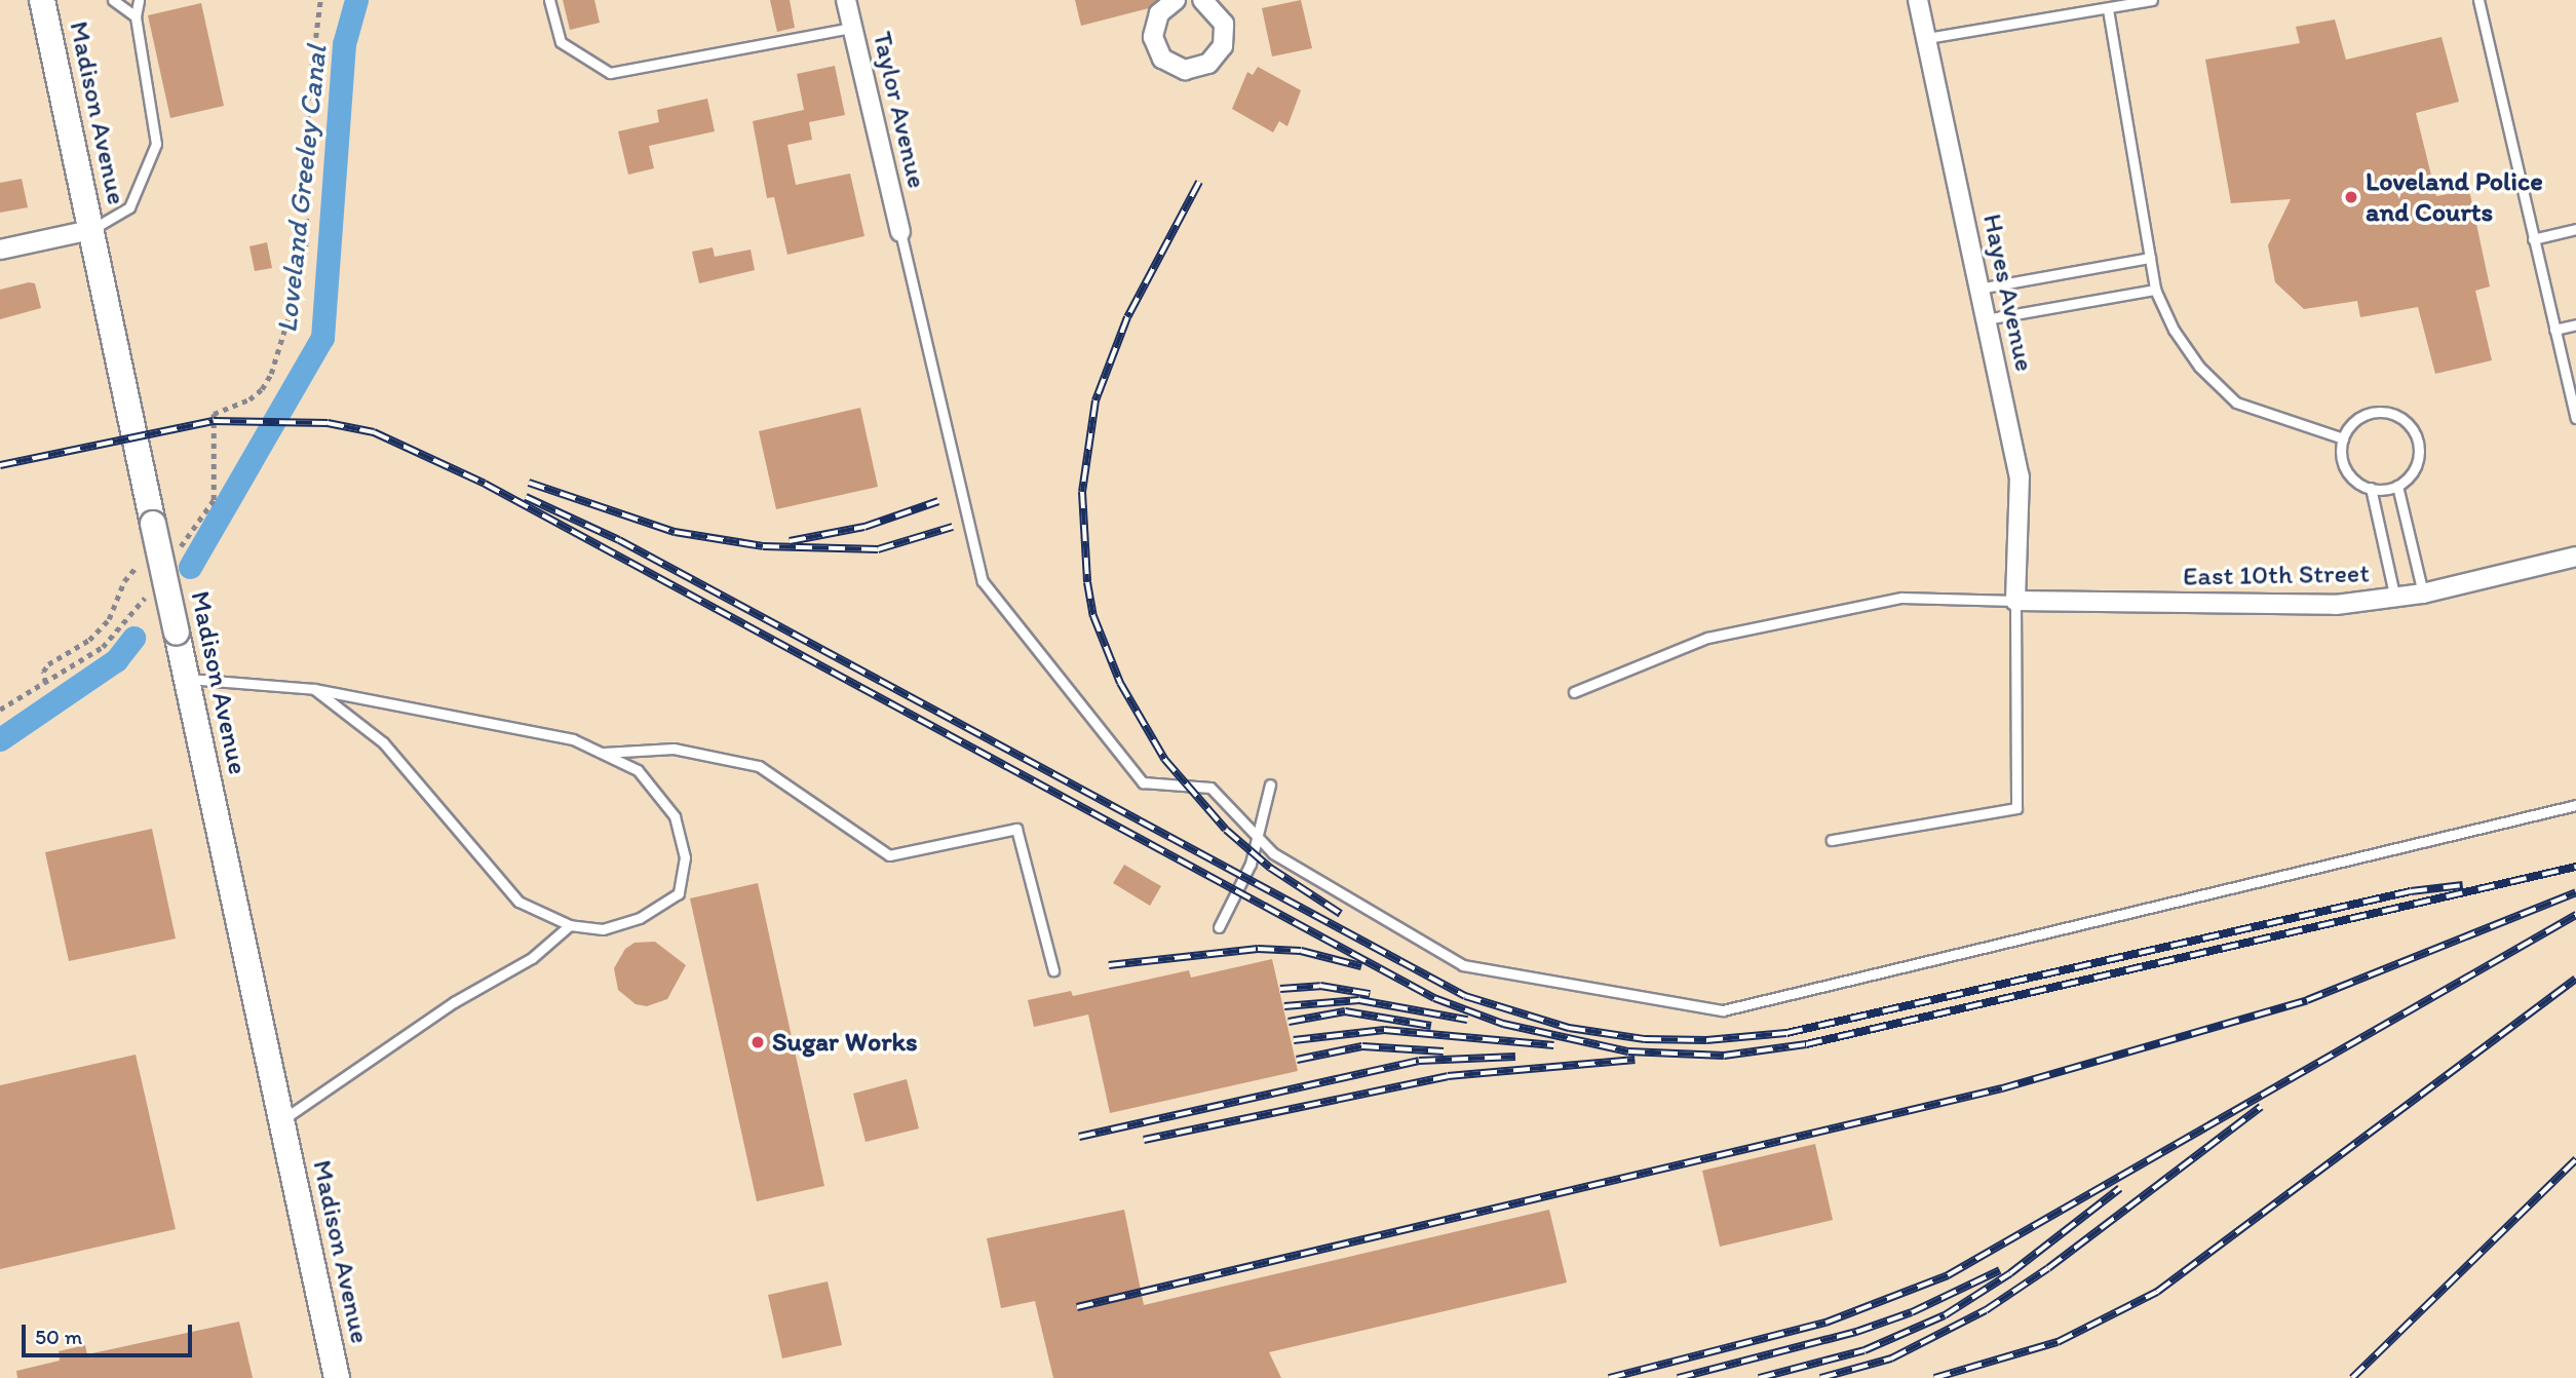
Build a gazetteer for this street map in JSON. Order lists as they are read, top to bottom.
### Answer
{
  "streets": {
    "main road": ["Madison Avenue"],
    "street": ["Taylor Avenue", "Hayes Avenue", "East 10th Street"]
  },
  "crossings": [
    ["Hayes Avenue", "East 10th Street"]
  ],
  "water": ["Loveland Greeley Canal"],
  "places": ["Loveland Police and Courts", "Sugar Works"],
  "scale_bar": "50 m"
}
